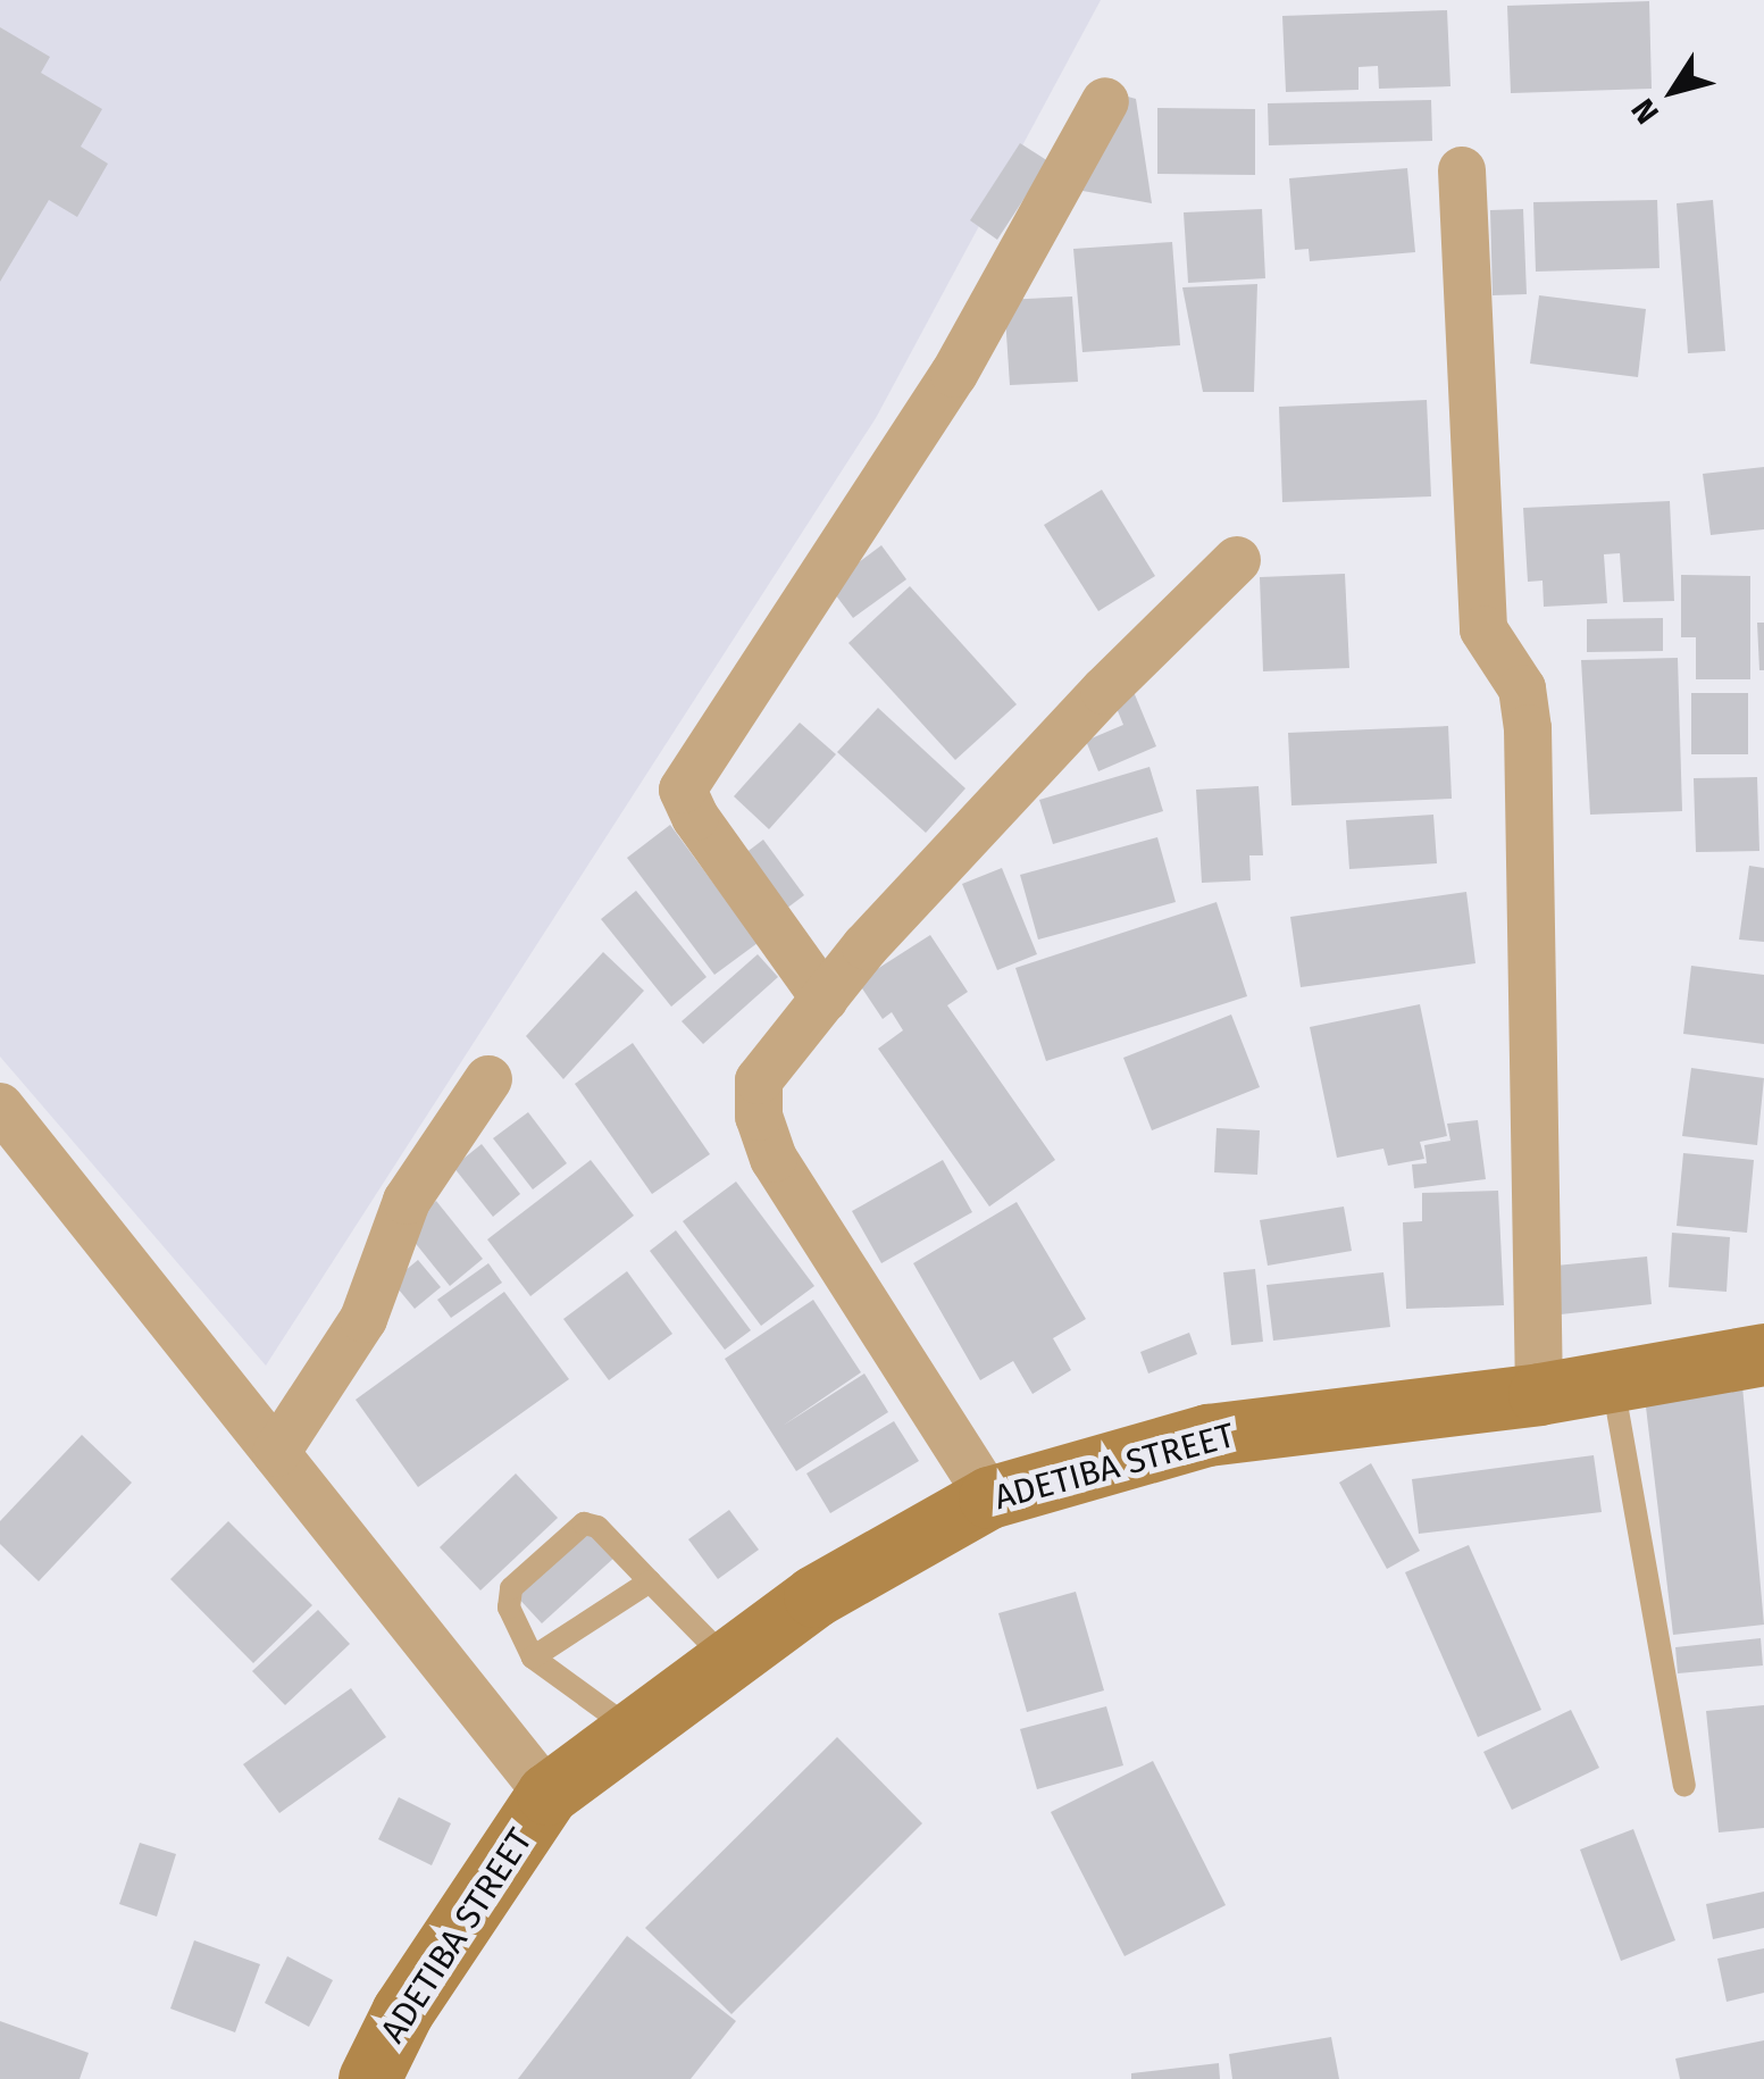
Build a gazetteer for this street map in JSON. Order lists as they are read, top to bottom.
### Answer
{
  "streets": {
    "street": ["ADETIBA STREET"]
  },
  "north": "bottom left"
}
